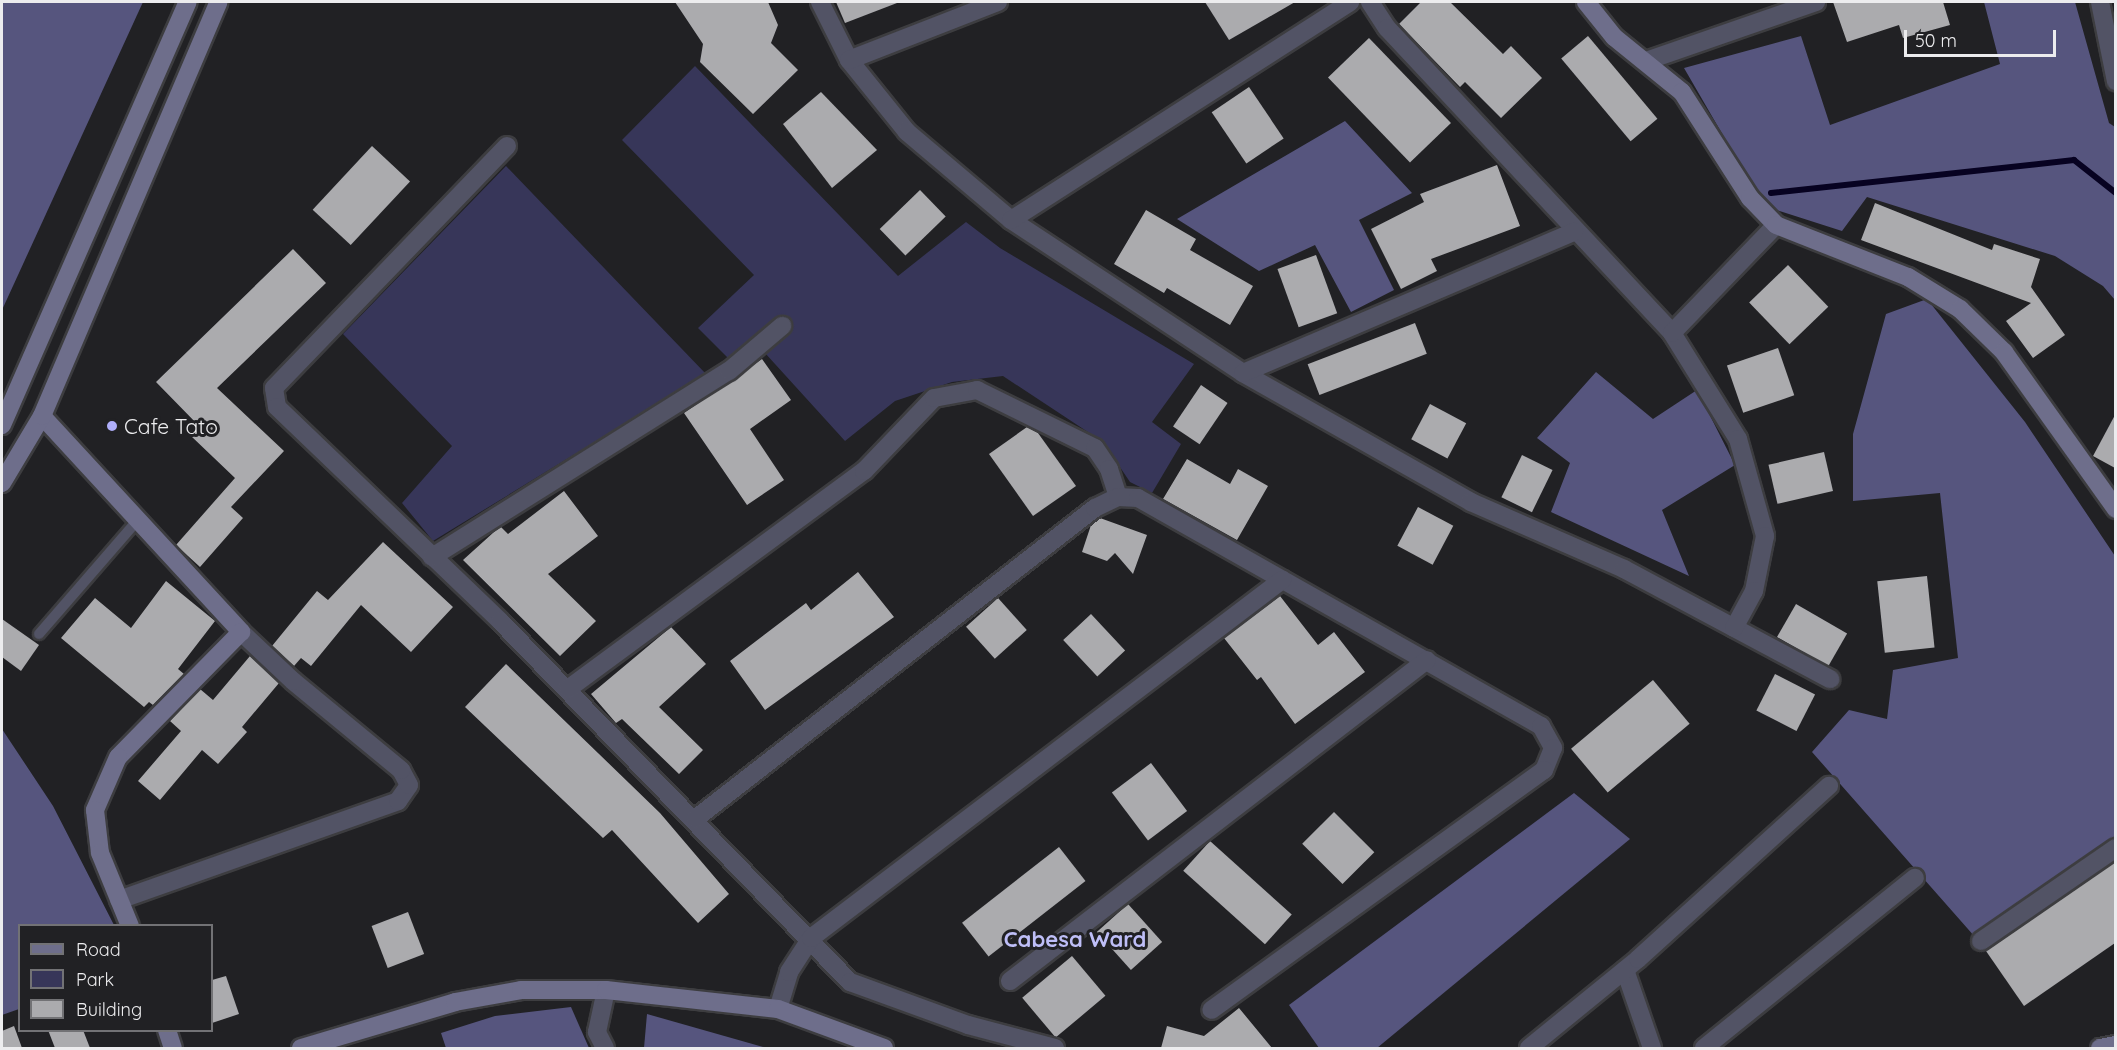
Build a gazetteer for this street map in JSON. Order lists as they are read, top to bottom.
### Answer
{
  "districts": ["Cabesa Ward"],
  "places": ["Cafe Tato"],
  "legend": ["Road", "Park", "Building"],
  "scale_bar": "50 m"
}
